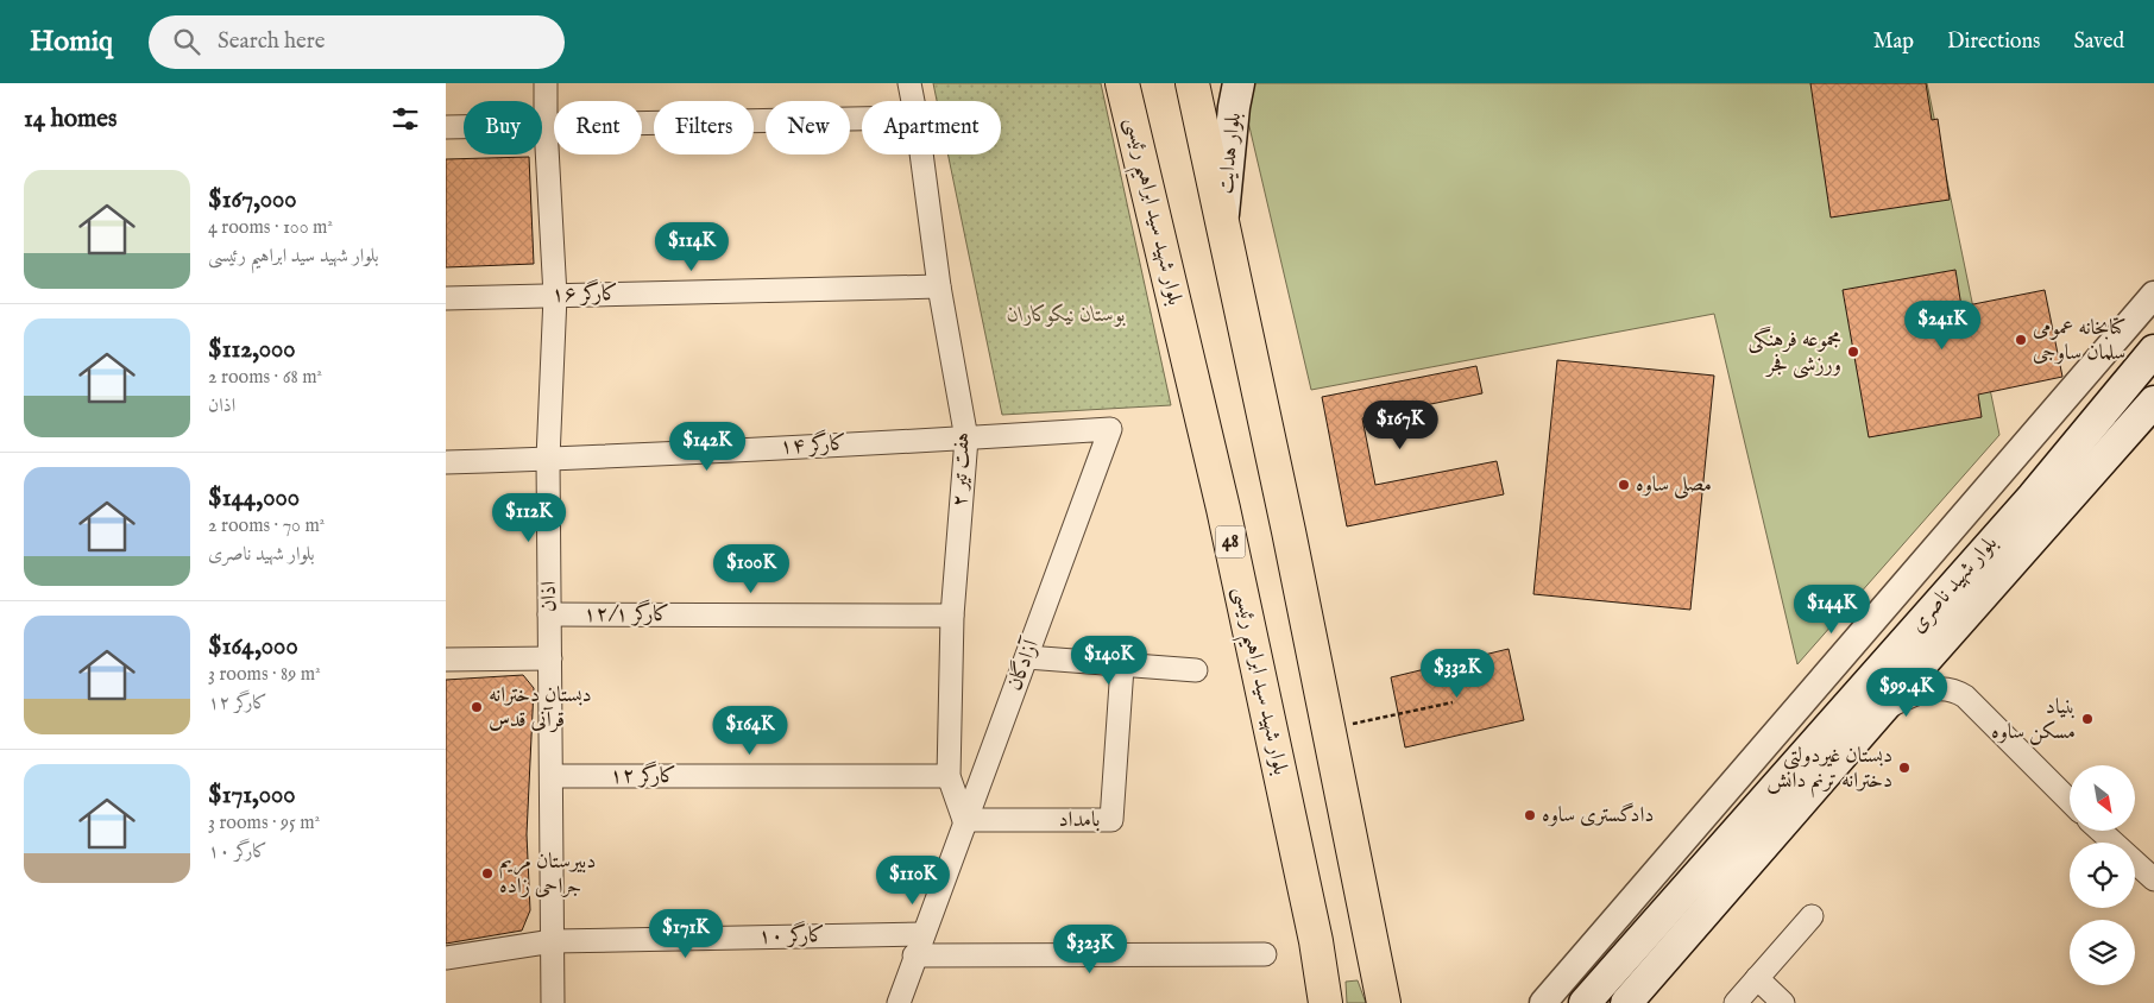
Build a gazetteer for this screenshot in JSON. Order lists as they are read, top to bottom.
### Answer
{
  "streets": {
    "main road": [
      "بلوار هدایت",
      "بلوار شهید سید ابراهیم رئیسی",
      "48",
      "بلوار شهید ناصری"
    ],
    "street": [
      "کارگر ۱۶",
      "کارگر ۱۴",
      "هفت تیر ۲",
      "اذان",
      "کارگر ۱۲/۱",
      "آزادگان",
      "کارگر ۱۲",
      "بامداد",
      "کارگر ۱۰"
    ]
  },
  "crossings": [
    ["کارگر ۱۶", "هفت تیر ۲"],
    ["کارگر ۱۶", "اذان"],
    ["کارگر ۱۴", "هفت تیر ۲"],
    ["کارگر ۱۴", "اذان"],
    ["کارگر ۱۴", "آزادگان"],
    ["هفت تیر ۲", "کارگر ۱۲/۱"],
    ["هفت تیر ۲", "آزادگان"],
    ["هفت تیر ۲", "کارگر ۱۲"],
    ["هفت تیر ۲", "بامداد"],
    ["اذان", "کارگر ۱۲/۱"],
    ["اذان", "کارگر ۱۲"],
    ["اذان", "کارگر ۱۰"],
    ["آزادگان", "بامداد"],
    ["آزادگان", "کارگر ۱۰"]
  ],
  "parks": ["بوستان نیکوکاران"],
  "places": [
    "کتابخانه عمومی سلمان ساوجی",
    "مجموعه فرهنگی ورزشی فجر",
    "مصلی ساوه",
    "دبستان دخترانه قرآنی قدس",
    "بنیاد مسکن ساوه",
    "دبستان غیردولتی دخترانه ترنم دانش",
    "دادگستری ساوه",
    "دبیرستان مریم جراحی زاده"
  ],
  "north": "bottom right",
  "page": {
    "header": "Homiq",
    "search": "Search here",
    "nav": ["Map", "Directions", "Saved"],
    "heading": "14 homes",
    "chip": [
      "Buy",
      "Rent",
      "Filters",
      "New",
      "Apartment"
    ],
    "list": [
      {
        "name": "$167,000",
        "note": "4 rooms · 100 m² · بلوار شهید سید ابراهیم رئیسی"
      },
      {
        "name": "$112,000",
        "note": "2 rooms · 68 m² · اذان"
      },
      {
        "name": "$144,000",
        "note": "2 rooms · 70 m² · بلوار شهید ناصری"
      },
      {
        "name": "$164,000",
        "note": "3 rooms · 89 m² · کارگر ۱۲"
      },
      {
        "name": "$171,000",
        "note": "3 rooms · 95 m² · کارگر ۱۰"
      }
    ],
    "price": [
      "$114K",
      "$241K",
      "$167K",
      "$142K",
      "$112K",
      "$100K",
      "$144K",
      "$140K",
      "$332K",
      "$99.4K",
      "$164K",
      "$110K",
      "$171K",
      "$323K"
    ]
  }
}
